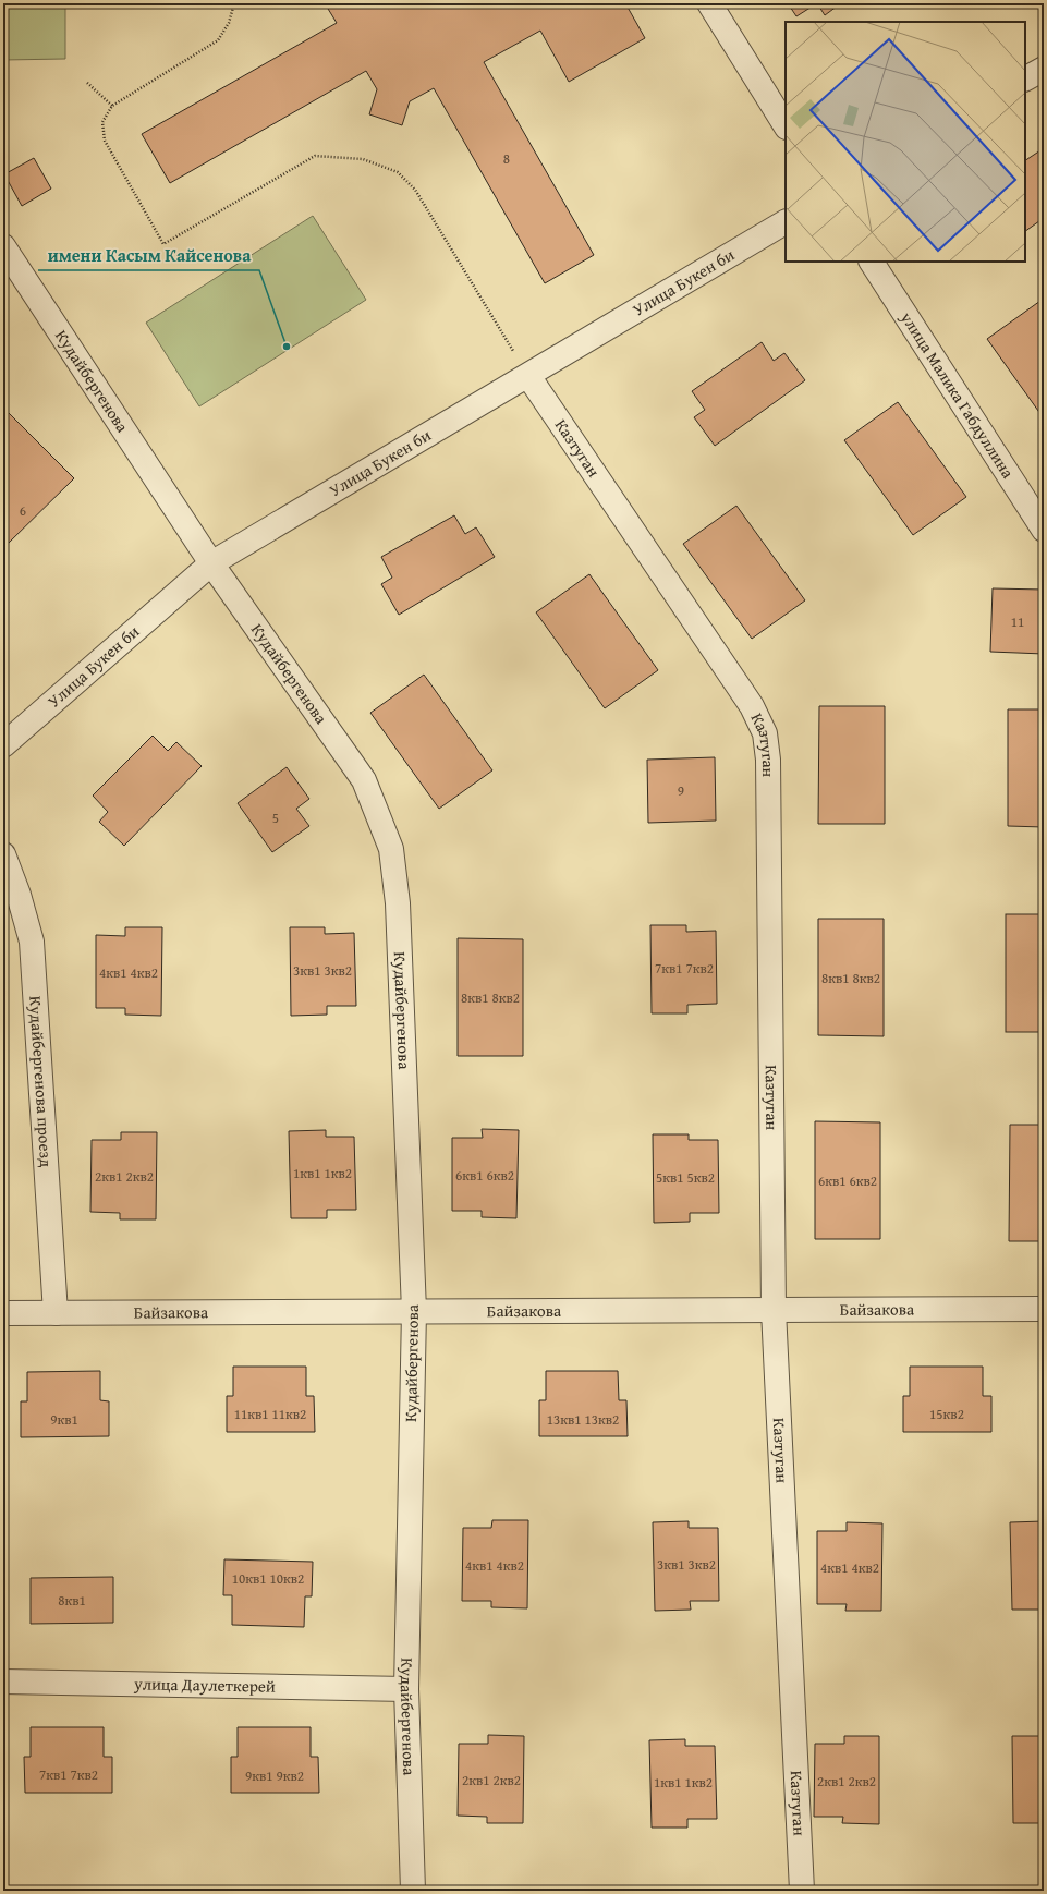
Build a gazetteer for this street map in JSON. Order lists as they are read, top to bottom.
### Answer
{
  "streets": {
    "street": [
      "Улица Букен би",
      "Кудайбергенова",
      "улица Малика Габдуллина",
      "Казтуган",
      "Кудайбергенова проезд",
      "Байзакова",
      "улица Даулеткерей"
    ]
  },
  "crossings": [
    ["Улица Букен би", "Кудайбергенова"],
    ["Улица Букен би", "Казтуган"],
    ["Кудайбергенова", "Байзакова"],
    ["Кудайбергенова", "улица Даулеткерей"],
    ["Казтуган", "Байзакова"],
    ["Кудайбергенова проезд", "Байзакова"]
  ],
  "places": ["имени Касым Кайсенова"],
  "house_numbers": [
    "8",
    "6",
    "11",
    "9",
    "5",
    "7кв1 7кв2",
    "3кв1 3кв2",
    "4кв1 4кв2",
    "8кв1 8кв2",
    "8кв1 8кв2",
    "1кв1 1кв2",
    "6кв1 6кв2",
    "2кв1 2кв2",
    "5кв1 5кв2",
    "6кв1 6кв2",
    "11кв1 11кв2",
    "15кв2",
    "9кв1",
    "13кв1 13кв2",
    "3кв1 3кв2",
    "4кв1 4кв2",
    "4кв1 4кв2",
    "10кв1 10кв2",
    "8кв1",
    "7кв1 7кв2",
    "9кв1 9кв2",
    "2кв1 2кв2",
    "2кв1 2кв2",
    "1кв1 1кв2"
  ]
}
